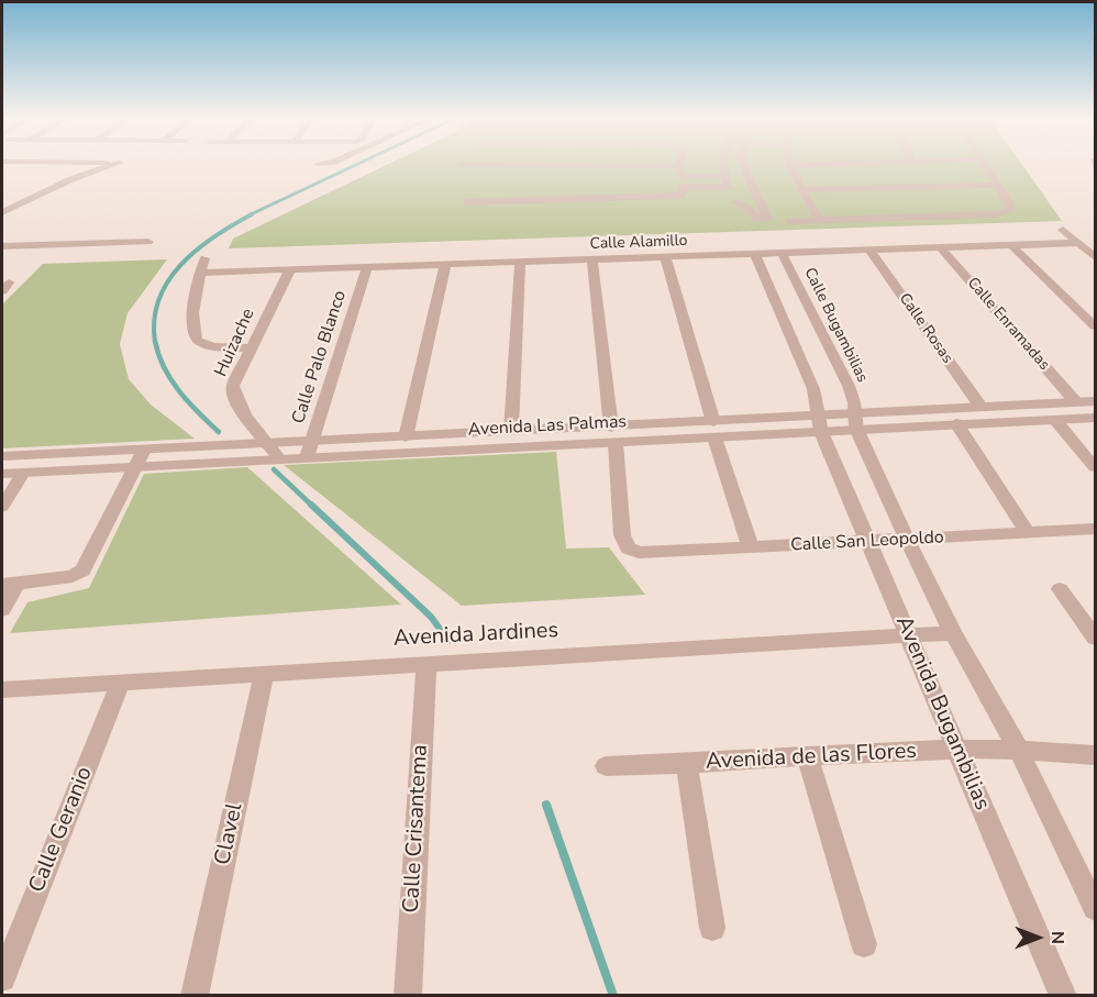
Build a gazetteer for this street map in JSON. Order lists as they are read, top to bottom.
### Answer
{
  "streets": {
    "street": [
      "Calle Alamillo",
      "Calle Enramadas",
      "Calle Bugambilias",
      "Calle Rosas",
      "Huizache",
      "Calle Palo Blanco",
      "Avenida Las Palmas",
      "Calle San Leopoldo",
      "Avenida Jardines",
      "Avenida Bugambilias",
      "Avenida de las Flores",
      "Calle Crisantema",
      "Calle Geranio",
      "Clavel"
    ]
  },
  "crossings": [
    ["Calle Alamillo", "Calle Enramadas"],
    ["Calle Alamillo", "Calle Bugambilias"],
    ["Calle Alamillo", "Calle Rosas"],
    ["Calle Alamillo", "Huizache"],
    ["Calle Alamillo", "Calle Palo Blanco"],
    ["Calle Enramadas", "Avenida Las Palmas"],
    ["Calle Bugambilias", "Avenida Las Palmas"],
    ["Calle Bugambilias", "Avenida Bugambilias"],
    ["Calle Rosas", "Avenida Las Palmas"],
    ["Huizache", "Avenida Las Palmas"],
    ["Calle Palo Blanco", "Avenida Las Palmas"],
    ["Avenida Las Palmas", "Calle San Leopoldo"],
    ["Avenida Las Palmas", "Avenida Bugambilias"],
    ["Calle San Leopoldo", "Avenida Bugambilias"],
    ["Avenida Jardines", "Avenida Bugambilias"],
    ["Avenida Jardines", "Calle Crisantema"],
    ["Avenida Jardines", "Calle Geranio"],
    ["Avenida Jardines", "Clavel"],
    ["Avenida Bugambilias", "Avenida de las Flores"]
  ],
  "north": "right"
}
